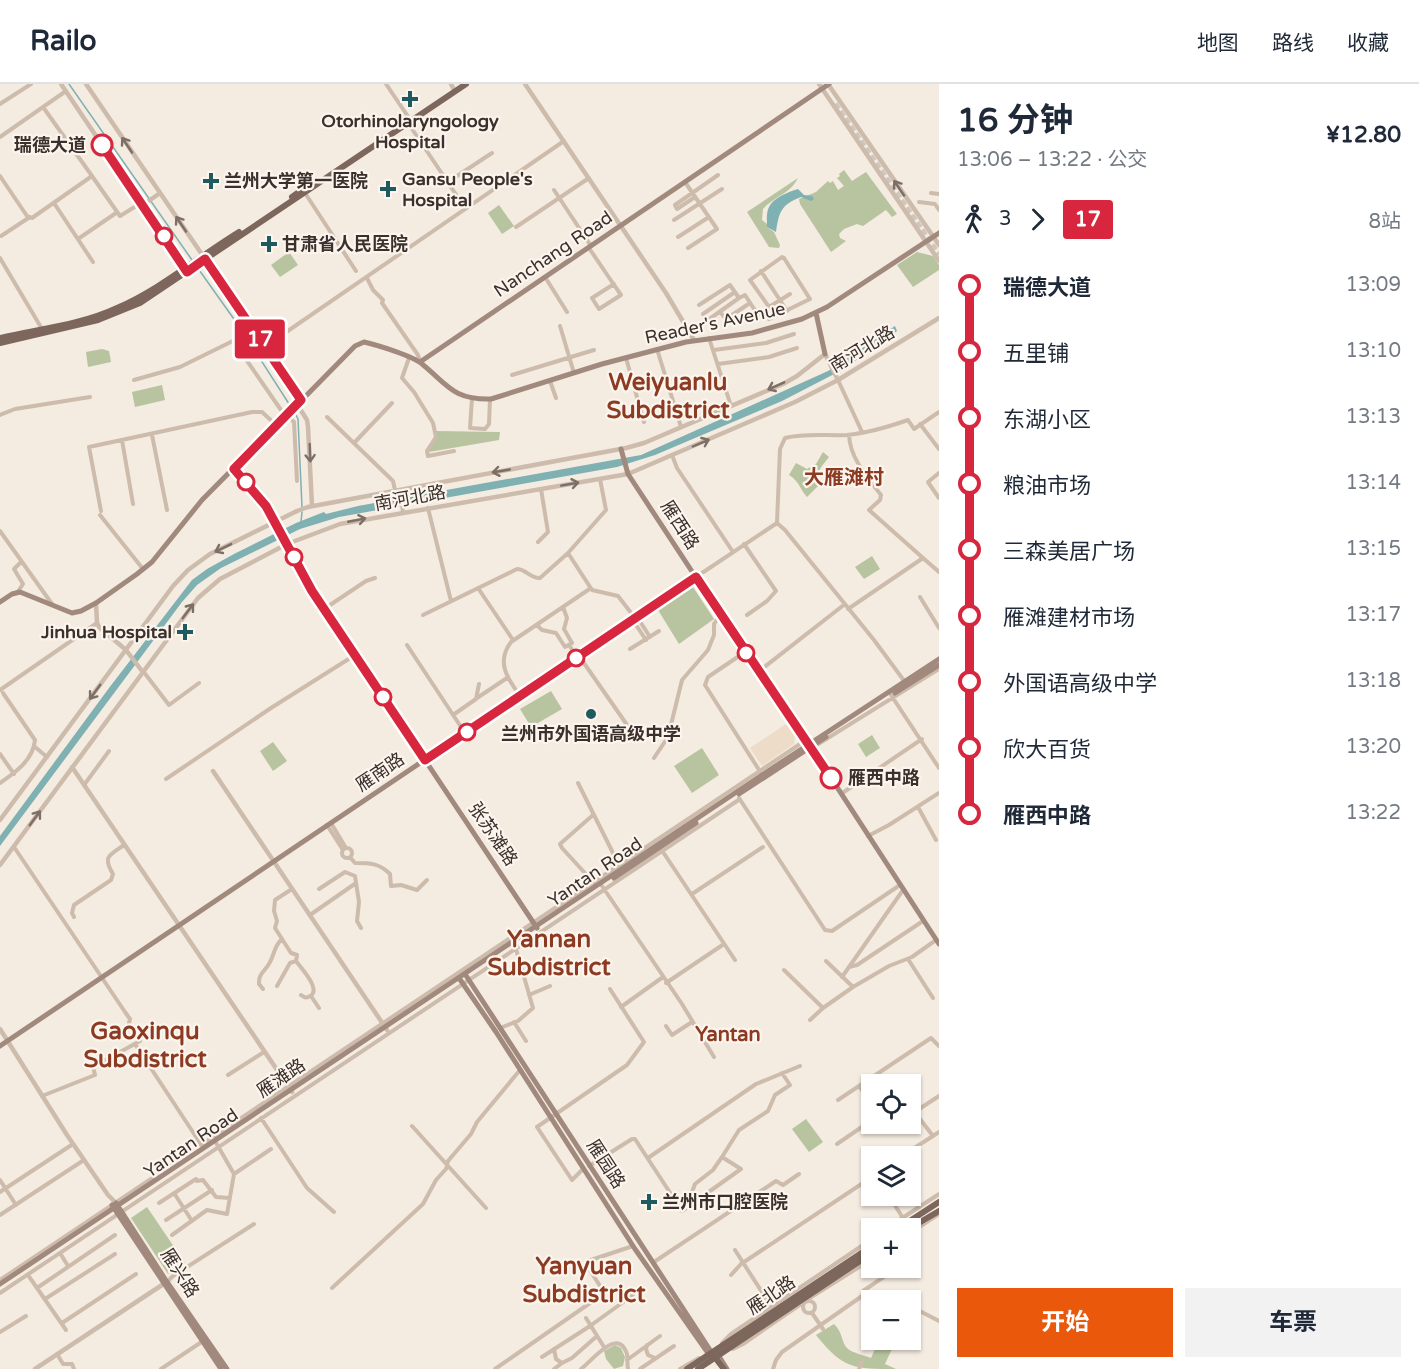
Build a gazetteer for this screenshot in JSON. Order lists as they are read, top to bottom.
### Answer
{
  "streets": {
    "main road": [
      "Nanchang Road",
      "Reader's Avenue",
      "雁西路",
      "雁南路",
      "张苏滩路",
      "Yantan Road",
      "雁滩路",
      "雁园路",
      "雁兴路",
      "雁北路"
    ],
    "street": ["南河北路"]
  },
  "crossings": [
    ["Nanchang Road", "Reader's Avenue"],
    ["南河北路", "雁西路"],
    ["雁西路", "雁南路"],
    ["雁西路", "Yantan Road"],
    ["雁南路", "张苏滩路"],
    ["雁南路", "雁兴路"],
    ["张苏滩路", "Yantan Road"],
    ["Yantan Road", "雁滩路"],
    ["Yantan Road", "雁园路"],
    ["Yantan Road", "雁兴路"],
    ["雁滩路", "雁园路"],
    ["雁滩路", "雁兴路"],
    ["雁园路", "雁北路"]
  ],
  "districts": [
    "Weiyuanlu Subdistrict",
    "大雁滩村",
    "Yannan Subdistrict",
    "Gaoxinqu Subdistrict",
    "Yantan",
    "Yanyuan Subdistrict"
  ],
  "places": {
    "health": [
      "Otorhinolaryngology Hospital",
      "兰州大学第一医院",
      "Gansu People's Hospital",
      "甘肃省人民医院",
      "Jinhua Hospital",
      "兰州市口腔医院"
    ],
    "other": ["瑞德大道", "兰州市外国语高级中学", "雁西中路"]
  },
  "lines": ["bus line 17"],
  "page": {
    "header": "Railo",
    "nav": ["地图", "路线", "收藏"],
    "on_map": "17",
    "heading": ["16 分钟", "13:06 – 13:22 · 公交", "¥12.80"],
    "legs": ["3", "17", "8站"],
    "list": [
      {
        "name": "瑞德大道",
        "value": "13:09"
      },
      {
        "name": "五里铺",
        "value": "13:10"
      },
      {
        "name": "东湖小区",
        "value": "13:13"
      },
      {
        "name": "粮油市场",
        "value": "13:14"
      },
      {
        "name": "三森美居广场",
        "value": "13:15"
      },
      {
        "name": "雁滩建材市场",
        "value": "13:17"
      },
      {
        "name": "外国语高级中学",
        "value": "13:18"
      },
      {
        "name": "欣大百货",
        "value": "13:20"
      },
      {
        "name": "雁西中路",
        "value": "13:22"
      }
    ],
    "map_buttons": ["+", "−"],
    "buttons": ["开始", "车票"]
  }
}
